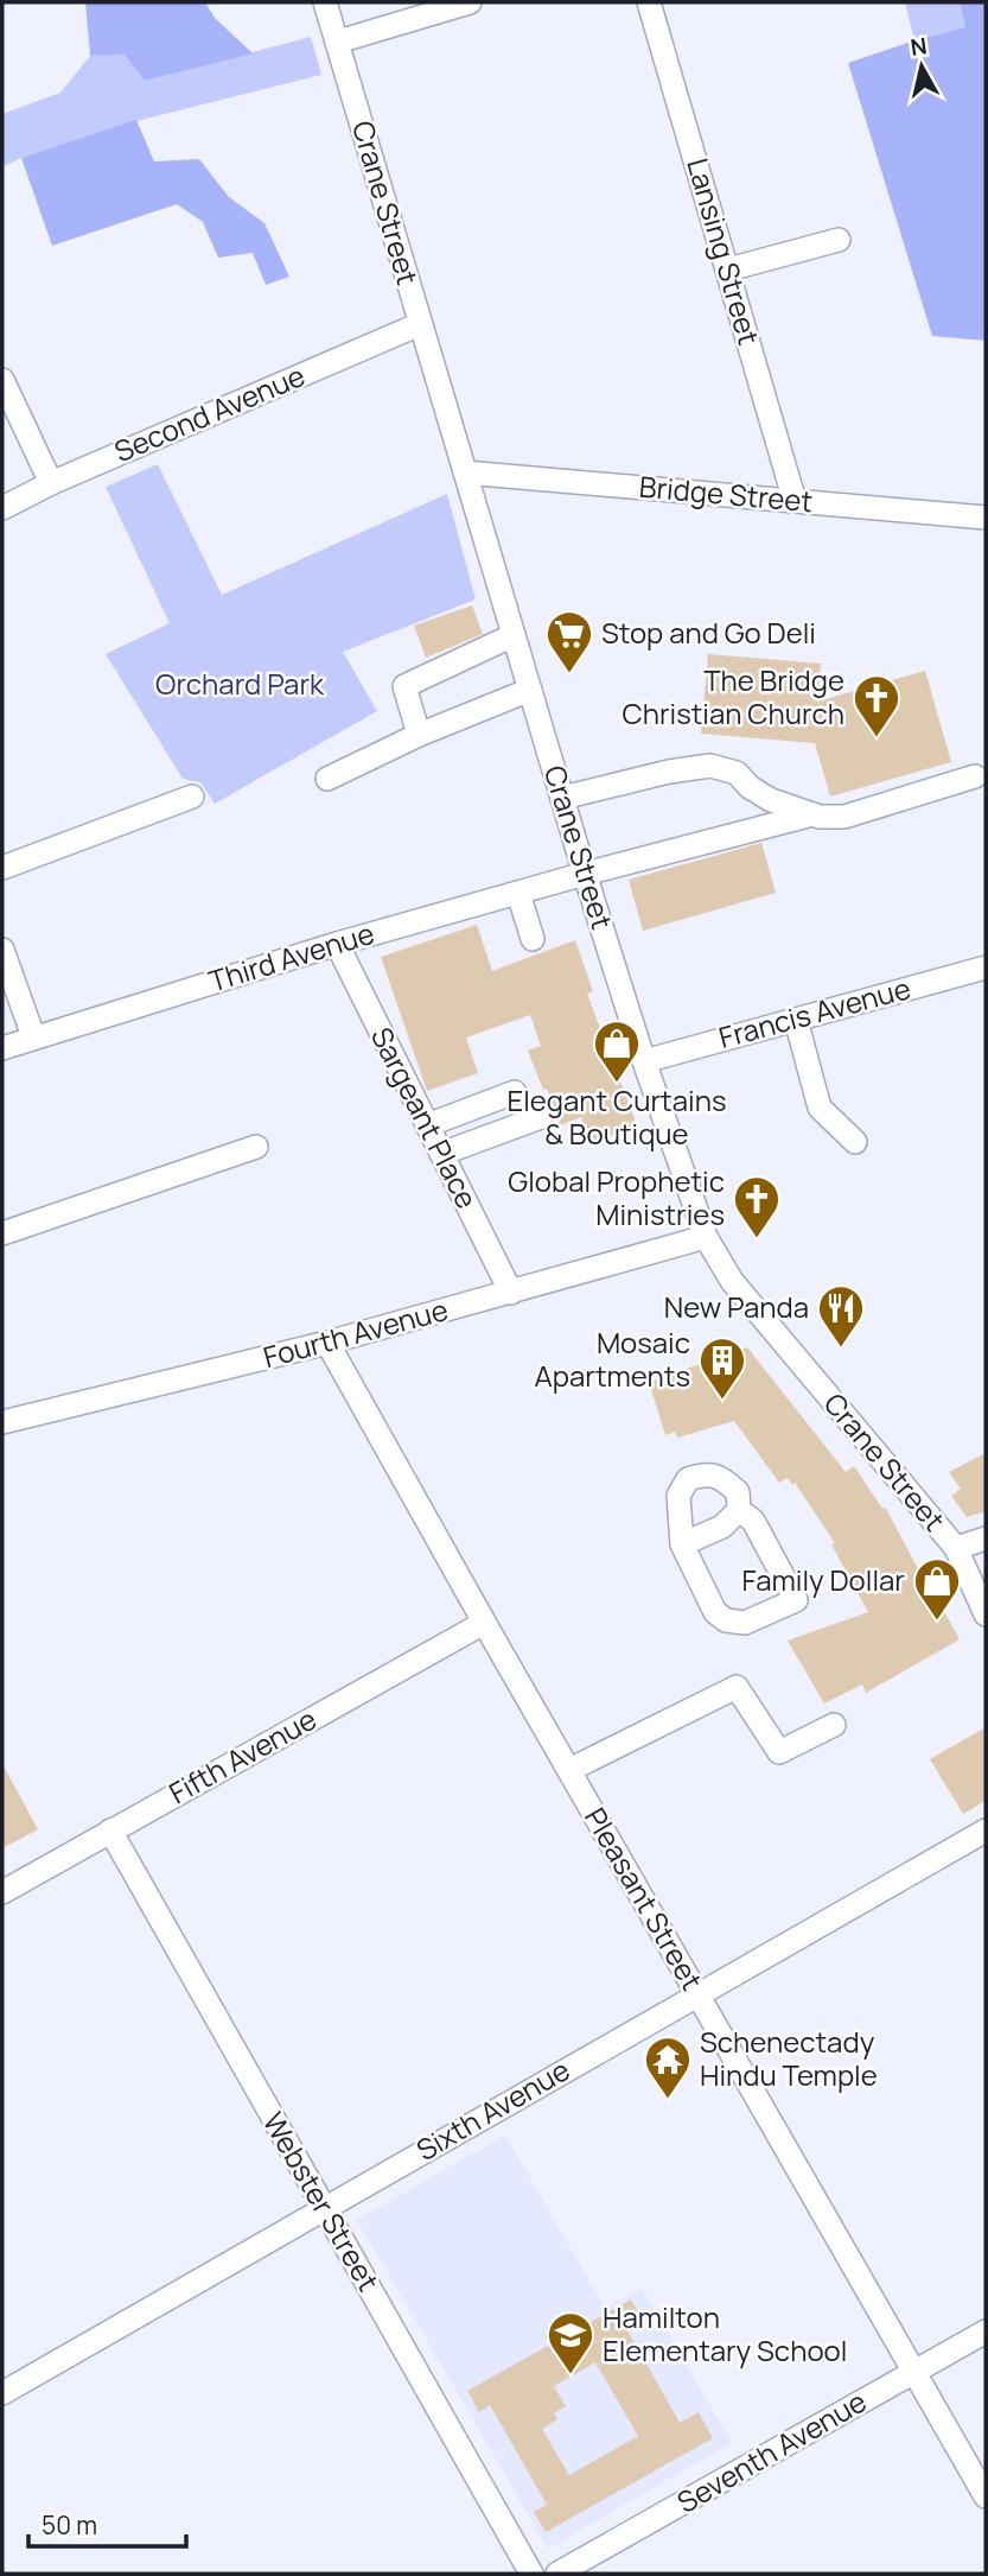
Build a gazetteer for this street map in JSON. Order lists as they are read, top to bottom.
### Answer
{
  "streets": {
    "street": [
      "Crane Street",
      "Lansing Street",
      "Second Avenue",
      "Bridge Street",
      "Third Avenue",
      "Francis Avenue",
      "Sargeant Place",
      "Fourth Avenue",
      "Fifth Avenue",
      "Pleasant Street",
      "Sixth Avenue",
      "Webster Street",
      "Seventh Avenue"
    ]
  },
  "crossings": [
    ["Crane Street", "Second Avenue"],
    ["Crane Street", "Bridge Street"],
    ["Crane Street", "Third Avenue"],
    ["Crane Street", "Francis Avenue"],
    ["Crane Street", "Fourth Avenue"],
    ["Lansing Street", "Bridge Street"],
    ["Third Avenue", "Sargeant Place"],
    ["Sargeant Place", "Fourth Avenue"],
    ["Fourth Avenue", "Pleasant Street"],
    ["Fifth Avenue", "Pleasant Street"],
    ["Fifth Avenue", "Webster Street"],
    ["Pleasant Street", "Sixth Avenue"],
    ["Pleasant Street", "Seventh Avenue"],
    ["Sixth Avenue", "Webster Street"]
  ],
  "parks": ["Orchard Park"],
  "places": {
    "supermarket": ["Stop and Go Deli"],
    "church": ["The Bridge Christian Church", "Global Prophetic Ministries"],
    "shop": ["Elegant Curtains & Boutique", "Family Dollar"],
    "restaurant": ["New Panda"],
    "building": ["Mosaic Apartments"],
    "temple": ["Schenectady Hindu Temple"],
    "school or university": ["Hamilton Elementary School"]
  },
  "scale_bar": "50 m",
  "north": "top"
}
